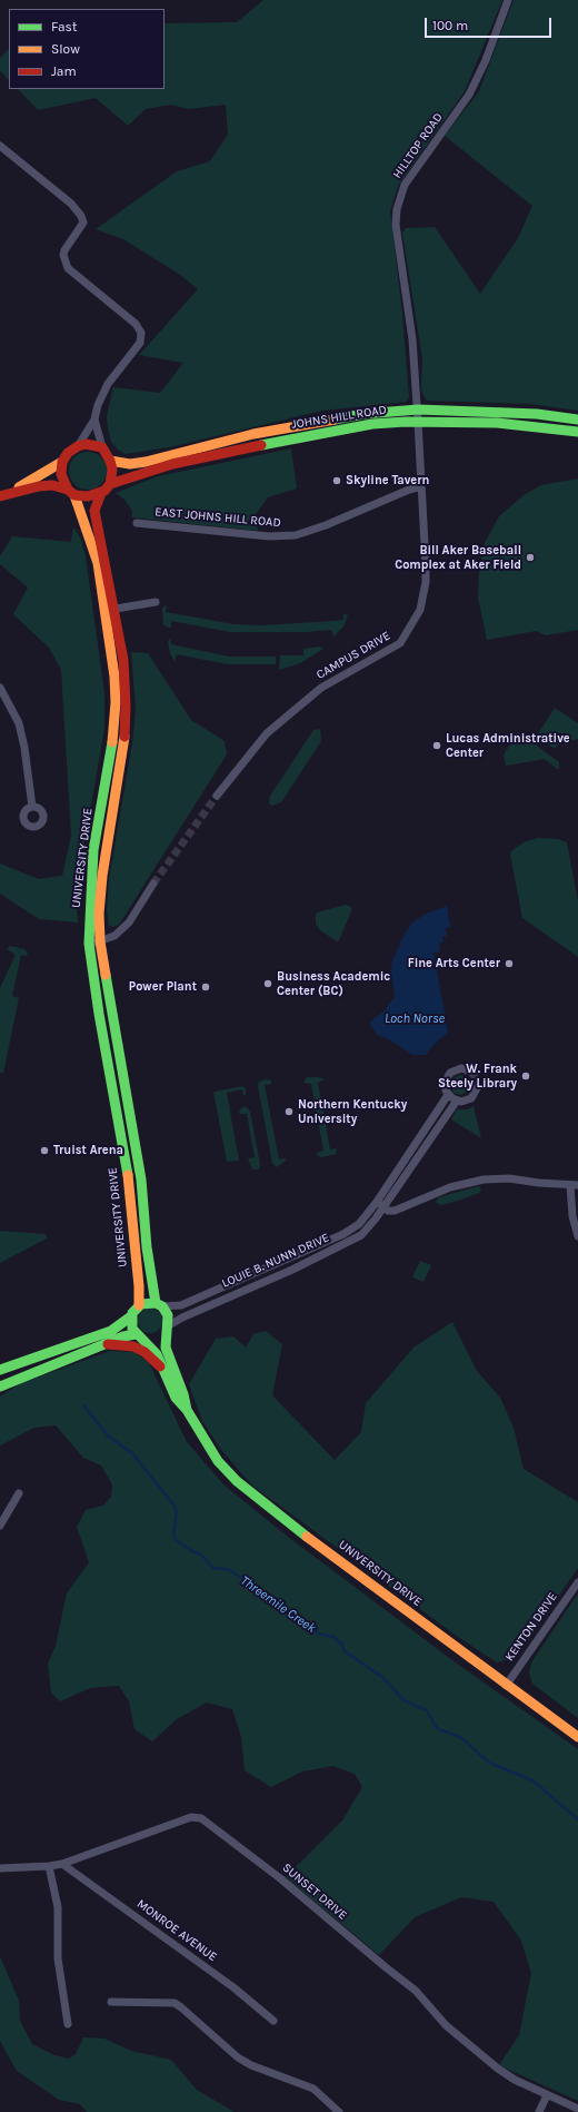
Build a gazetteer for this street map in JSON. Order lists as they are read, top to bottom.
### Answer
{
  "streets": {
    "main road": ["JOHNS HILL ROAD", "UNIVERSITY DRIVE"],
    "street": [
      "HILLTOP ROAD",
      "EAST JOHNS HILL ROAD",
      "CAMPUS DRIVE",
      "LOUIE B. NUNN DRIVE",
      "KENTON DRIVE",
      "SUNSET DRIVE",
      "MONROE AVENUE"
    ]
  },
  "crossings": [
    ["HILLTOP ROAD", "JOHNS HILL ROAD"],
    ["HILLTOP ROAD", "CAMPUS DRIVE"],
    ["JOHNS HILL ROAD", "CAMPUS DRIVE"],
    ["JOHNS HILL ROAD", "UNIVERSITY DRIVE"],
    ["EAST JOHNS HILL ROAD", "CAMPUS DRIVE"],
    ["UNIVERSITY DRIVE", "LOUIE B. NUNN DRIVE"],
    ["UNIVERSITY DRIVE", "KENTON DRIVE"],
    ["SUNSET DRIVE", "MONROE AVENUE"]
  ],
  "water": ["Loch Norse", "Threemile Creek"],
  "places": [
    "Skyline Tavern",
    "Bill Aker Baseball Complex at Aker Field",
    "Lucas Administrative Center",
    "Fine Arts Center",
    "Business Academic Center (BC)",
    "Power Plant",
    "W. Frank Steely Library",
    "Northern Kentucky University",
    "Truist Arena"
  ],
  "legend": ["Fast", "Slow", "Jam"],
  "scale_bar": "100 m"
}
